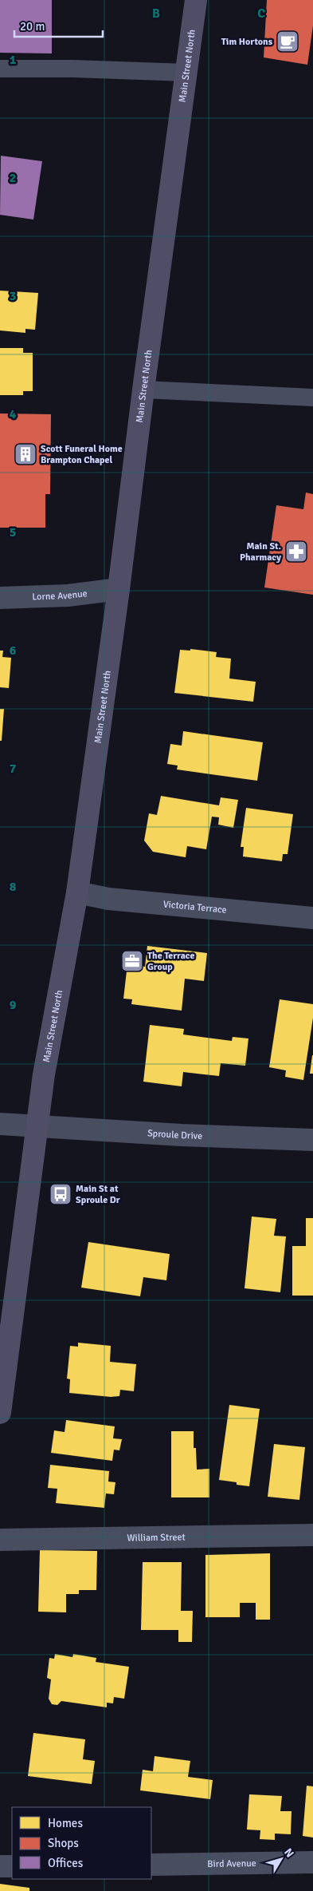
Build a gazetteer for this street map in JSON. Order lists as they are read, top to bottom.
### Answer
{
  "streets": {
    "main road": ["Main Street North"],
    "street": [
      "Lorne Avenue",
      "Victoria Terrace",
      "Sproule Drive",
      "William Street",
      "Bird Avenue"
    ]
  },
  "crossings": [
    ["Main Street North", "Lorne Avenue"],
    ["Main Street North", "Victoria Terrace"],
    ["Main Street North", "Sproule Drive"]
  ],
  "places": {
    "cafe": ["Tim Hortons"],
    "building": ["Scott Funeral Home Brampton Chapel"],
    "pharmacy": ["Main St. Pharmacy"],
    "office": ["The Terrace Group"],
    "bus stop": ["Main St at Sproule Dr"]
  },
  "legend": ["Homes", "Shops", "Offices"],
  "scale_bar": "20 m",
  "north": "top right",
  "grid": {
    "columns": ["B", "C"],
    "rows": [
      "1",
      "2",
      "3",
      "4",
      "5",
      "6",
      "7",
      "8",
      "9"
    ]
  }
}
